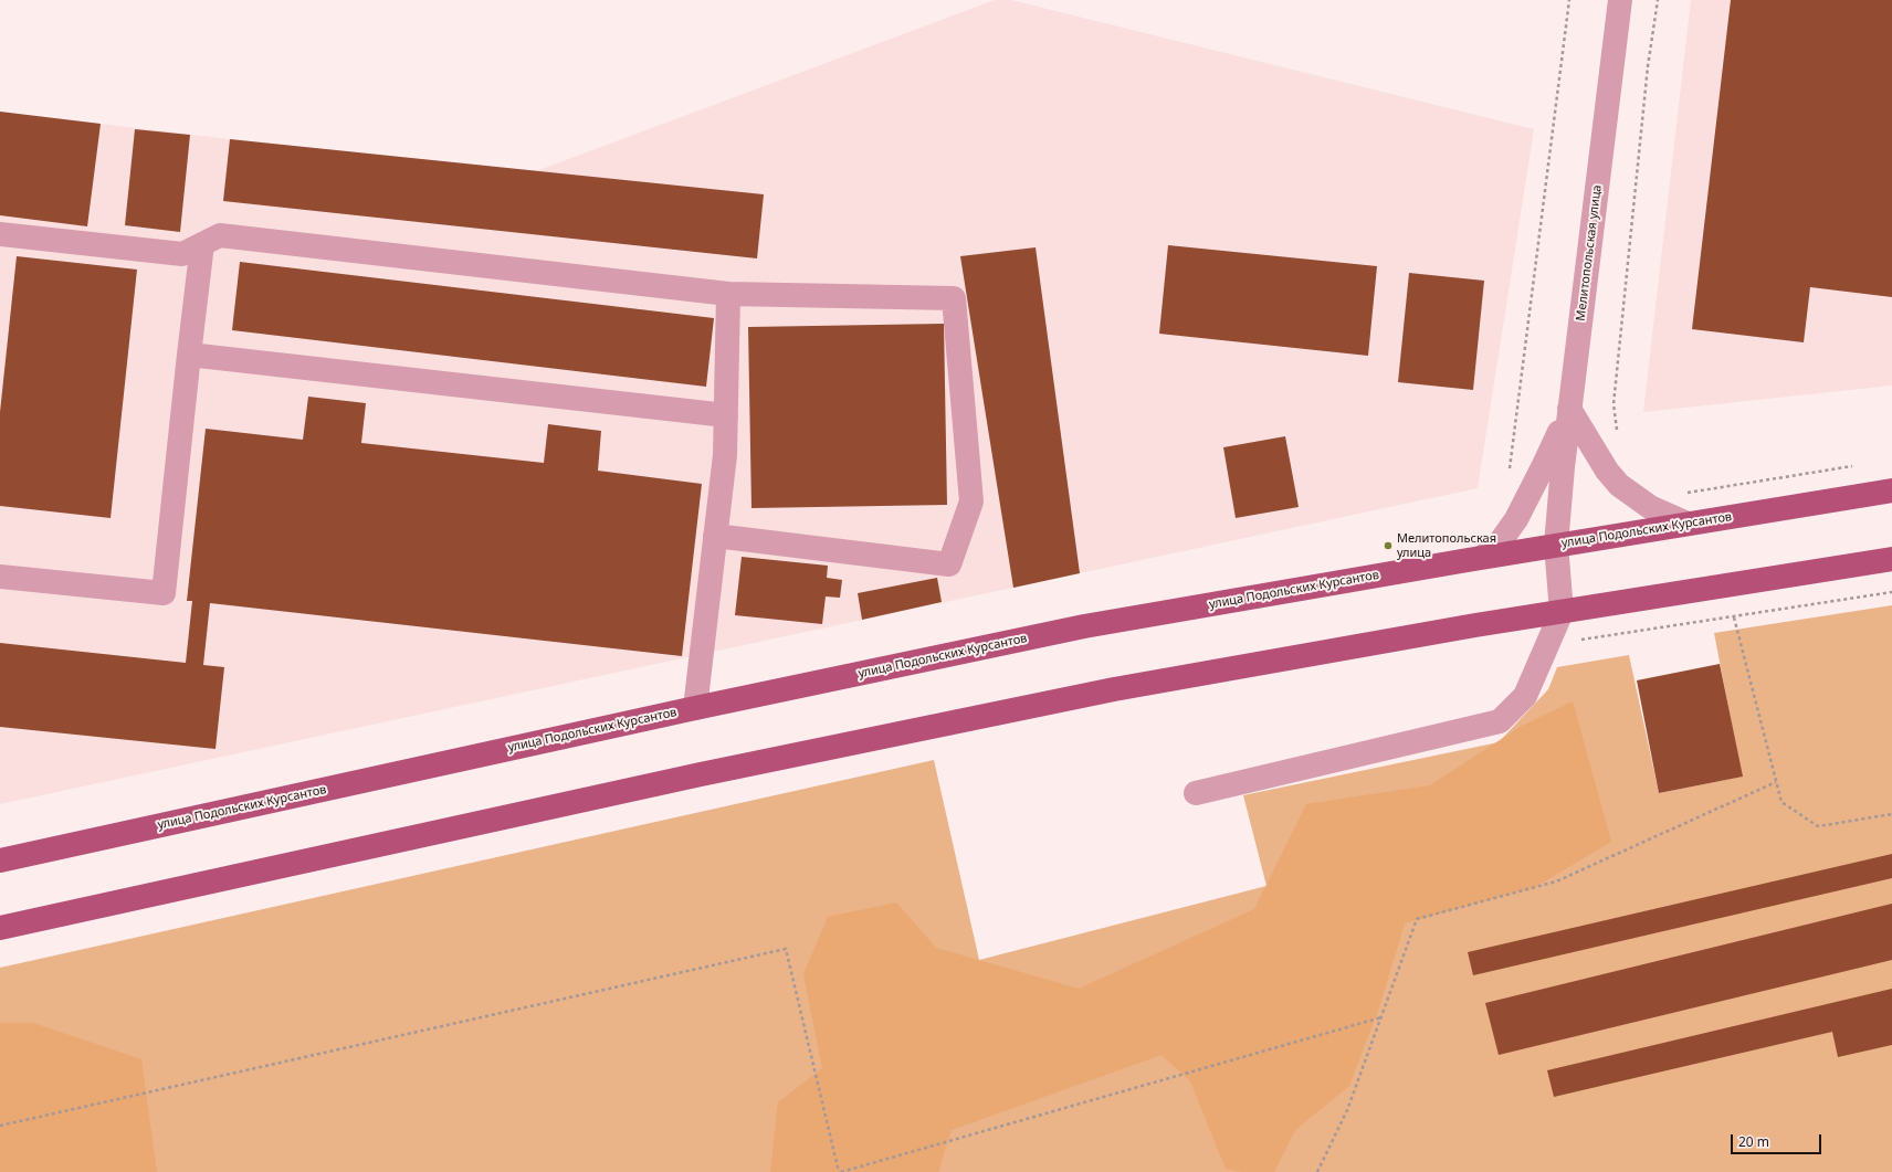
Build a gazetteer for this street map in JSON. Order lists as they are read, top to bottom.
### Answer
{
  "streets": {
    "main road": ["улица Подольских Курсантов"],
    "street": ["Мелитопольская улица"]
  },
  "crossings": [
    ["Мелитопольская улица", "улица Подольских Курсантов"]
  ],
  "places": ["Мелитопольская улица"],
  "scale_bar": "20 m"
}
